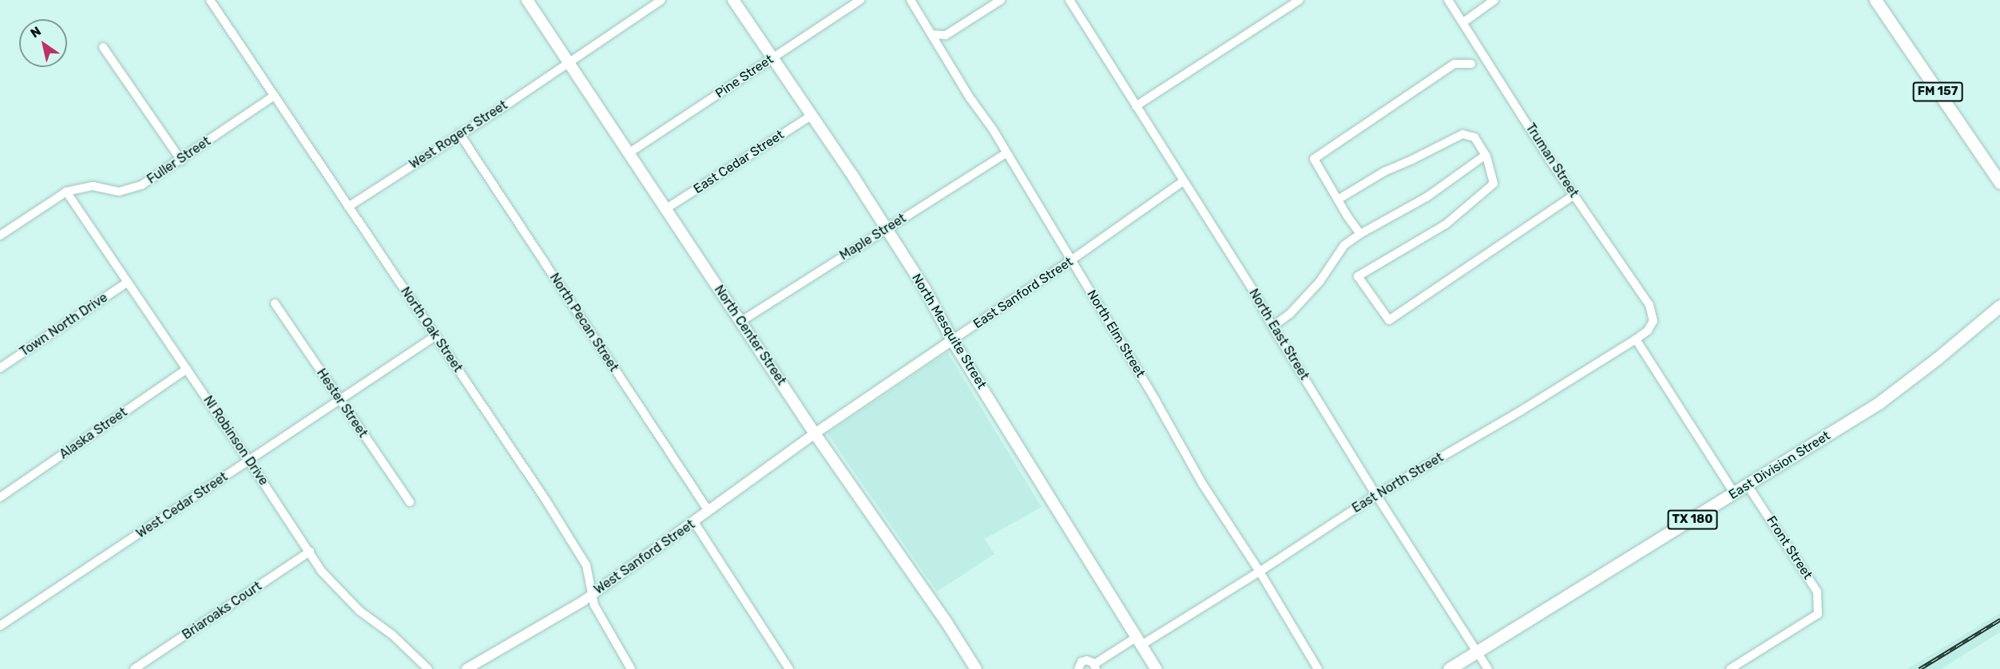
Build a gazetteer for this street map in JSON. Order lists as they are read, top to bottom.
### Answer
{
  "streets": {
    "main road": [
      "FM 157",
      "North Mesquite Street",
      "North Center Street",
      "East Division Street",
      "TX 180"
    ],
    "street": [
      "Pine Street",
      "West Rogers Street",
      "Fuller Street",
      "Truman Street",
      "East Cedar Street",
      "Maple Street",
      "East Sanford Street",
      "North Pecan Street",
      "Town North Drive",
      "North Oak Street",
      "North Elm Street",
      "North East Street",
      "Hester Street",
      "Alaska Street",
      "Nl Robinson Drive",
      "East North Street",
      "West Cedar Street",
      "Front Street",
      "West Sanford Street",
      "Briaroaks Court"
    ]
  },
  "crossings": [
    ["Pine Street", "North Mesquite Street"],
    ["Pine Street", "North Center Street"],
    ["West Rogers Street", "North Pecan Street"],
    ["West Rogers Street", "North Oak Street"],
    ["West Rogers Street", "North Center Street"],
    ["Fuller Street", "North Oak Street"],
    ["Fuller Street", "Nl Robinson Drive"],
    ["Truman Street", "East North Street"],
    ["East Cedar Street", "North Mesquite Street"],
    ["East Cedar Street", "North Center Street"],
    ["Maple Street", "North Mesquite Street"],
    ["Maple Street", "North Elm Street"],
    ["Maple Street", "North Center Street"],
    ["East Sanford Street", "North Mesquite Street"],
    ["East Sanford Street", "North Elm Street"],
    ["East Sanford Street", "North East Street"],
    ["East Sanford Street", "North Center Street"],
    ["East Sanford Street", "West Sanford Street"],
    ["North Pecan Street", "West Sanford Street"],
    ["Town North Drive", "Nl Robinson Drive"],
    ["North Oak Street", "West Cedar Street"],
    ["North Oak Street", "West Sanford Street"],
    ["North Mesquite Street", "East North Street"],
    ["North Elm Street", "East North Street"],
    ["North East Street", "East Division Street"],
    ["North East Street", "East North Street"],
    ["North Center Street", "West Sanford Street"],
    ["Hester Street", "West Cedar Street"],
    ["Alaska Street", "Nl Robinson Drive"],
    ["Nl Robinson Drive", "West Cedar Street"],
    ["Nl Robinson Drive", "Briaroaks Court"],
    ["East Division Street", "Front Street"]
  ],
  "north": "top left"
}
